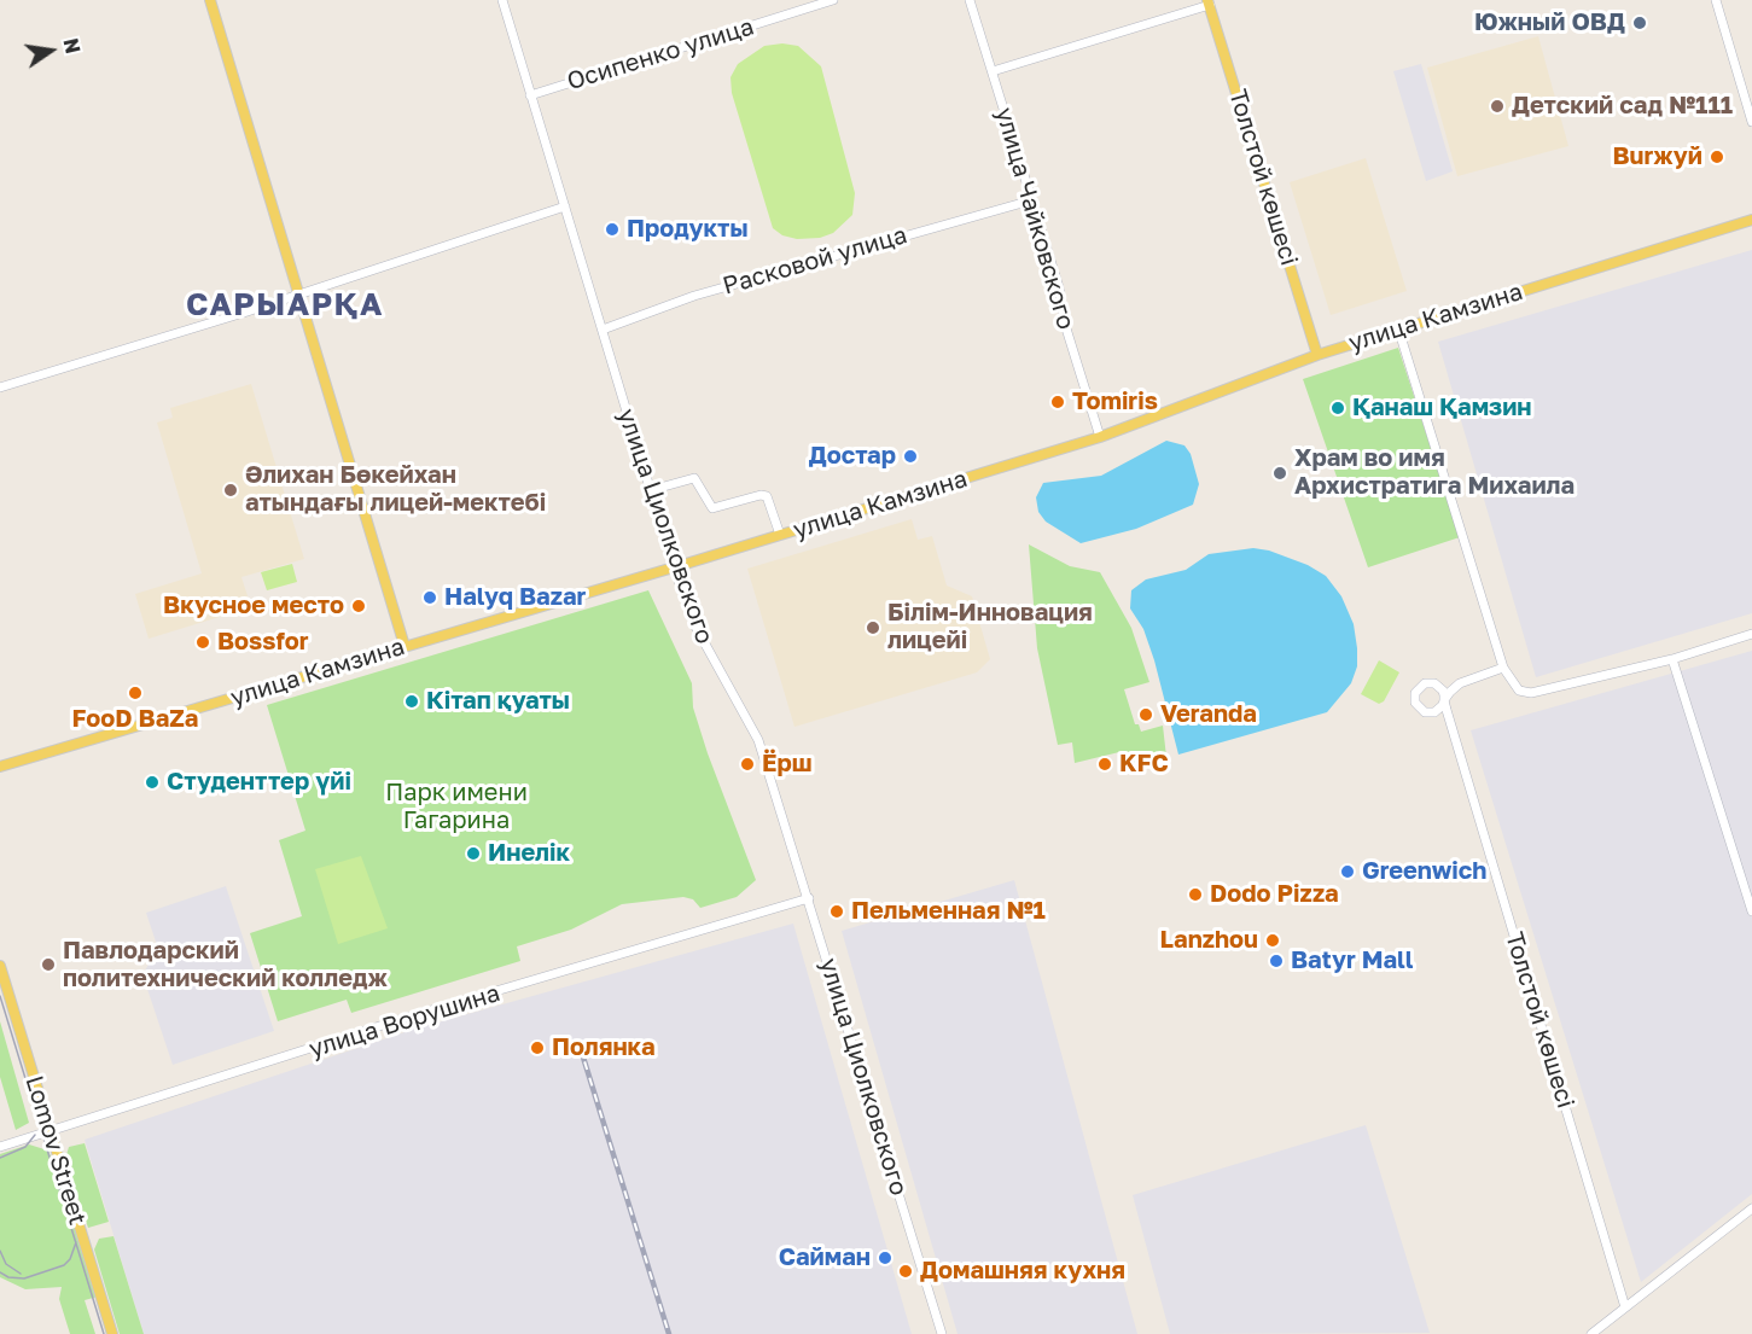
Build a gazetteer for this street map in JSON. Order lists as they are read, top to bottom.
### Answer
{
  "streets": {
    "main road": ["Толстой көшесі", "улица Камзина", "Lomov Street"],
    "street": [
      "Осипенко улица",
      "улица Чайковского",
      "Расковой улица",
      "улица Циолковского",
      "улица Ворушина"
    ]
  },
  "crossings": [
    ["Осипенко улица", "улица Циолковского"],
    ["Толстой көшесі", "улица Камзина"],
    ["улица Чайковского", "Расковой улица"],
    ["улица Чайковского", "улица Камзина"],
    ["Расковой улица", "улица Циолковского"],
    ["улица Камзина", "улица Циолковского"],
    ["улица Циолковского", "улица Ворушина"],
    ["улица Ворушина", "Lomov Street"]
  ],
  "districts": ["САРЫАРҚА"],
  "parks": ["Парк имени Гагарина"],
  "places": [
    "Южный ОВД",
    "Детский сад №111",
    "Burжуй",
    "Продукты",
    "Tomiris",
    "Қанаш Қамзин",
    "Достар",
    "Храм во имя Архистратига Михаила",
    "Әлихан Бөкейхан атындағы лицей-мектебі",
    "Halyq Bazar",
    "Вкусное место",
    "Білім-Инновация лицейі",
    "Bossfor",
    "FooD BaZa",
    "Кітап қуаты",
    "Veranda",
    "Ёрш",
    "KFC",
    "Студенттер үйі",
    "Инелік",
    "Greenwich",
    "Dodo Pizza",
    "Пельменная №1",
    "Lanzhou",
    "Batyr Mall",
    "Павлодарский политехнический колледж",
    "Полянка",
    "Сайман",
    "Домашняя кухня"
  ],
  "north": "right"
}
